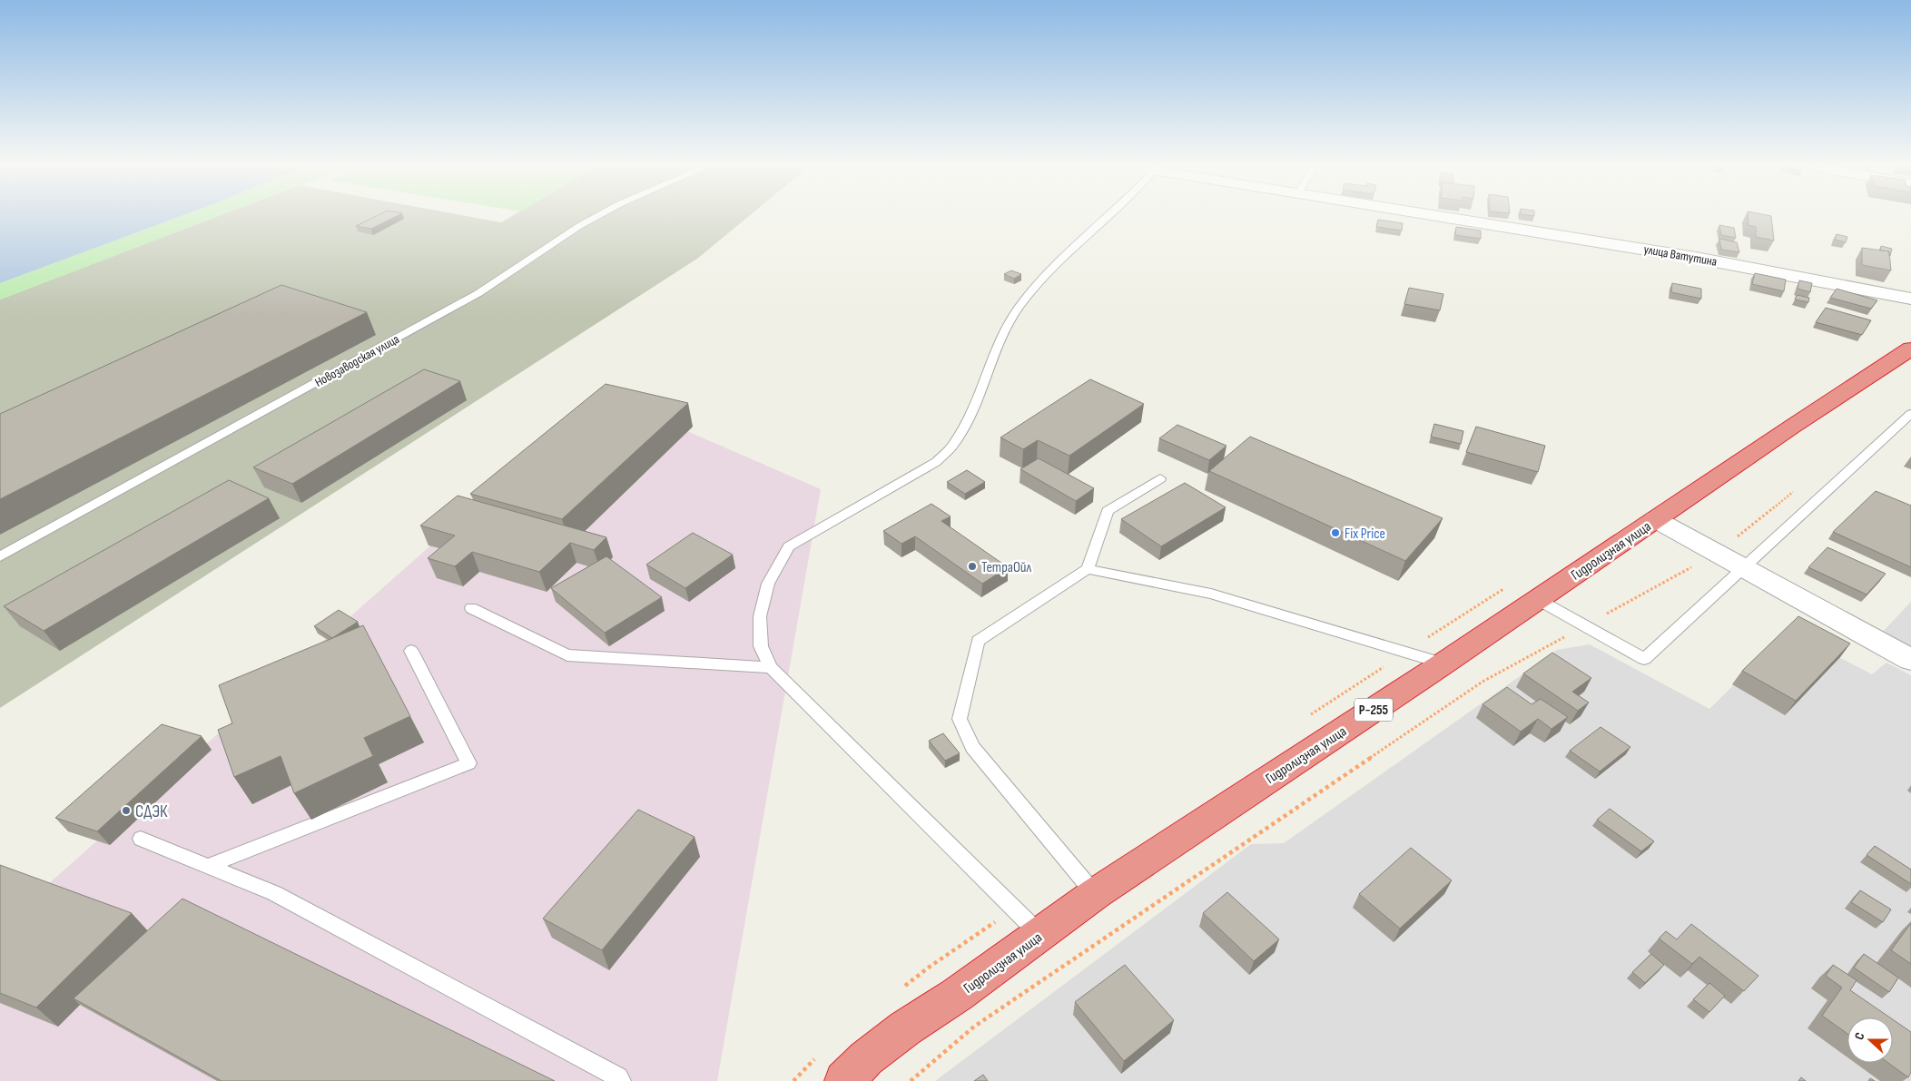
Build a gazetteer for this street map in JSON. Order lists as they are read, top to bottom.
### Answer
{
  "streets": {
    "highway": ["Гидролизная улица", "Р-255"],
    "street": ["улица Ватутина"],
    "lane": ["Новозаводская улица"]
  },
  "places": ["Fix Price", "ТетраОйл", "СДЭК"],
  "north": "left"
}
